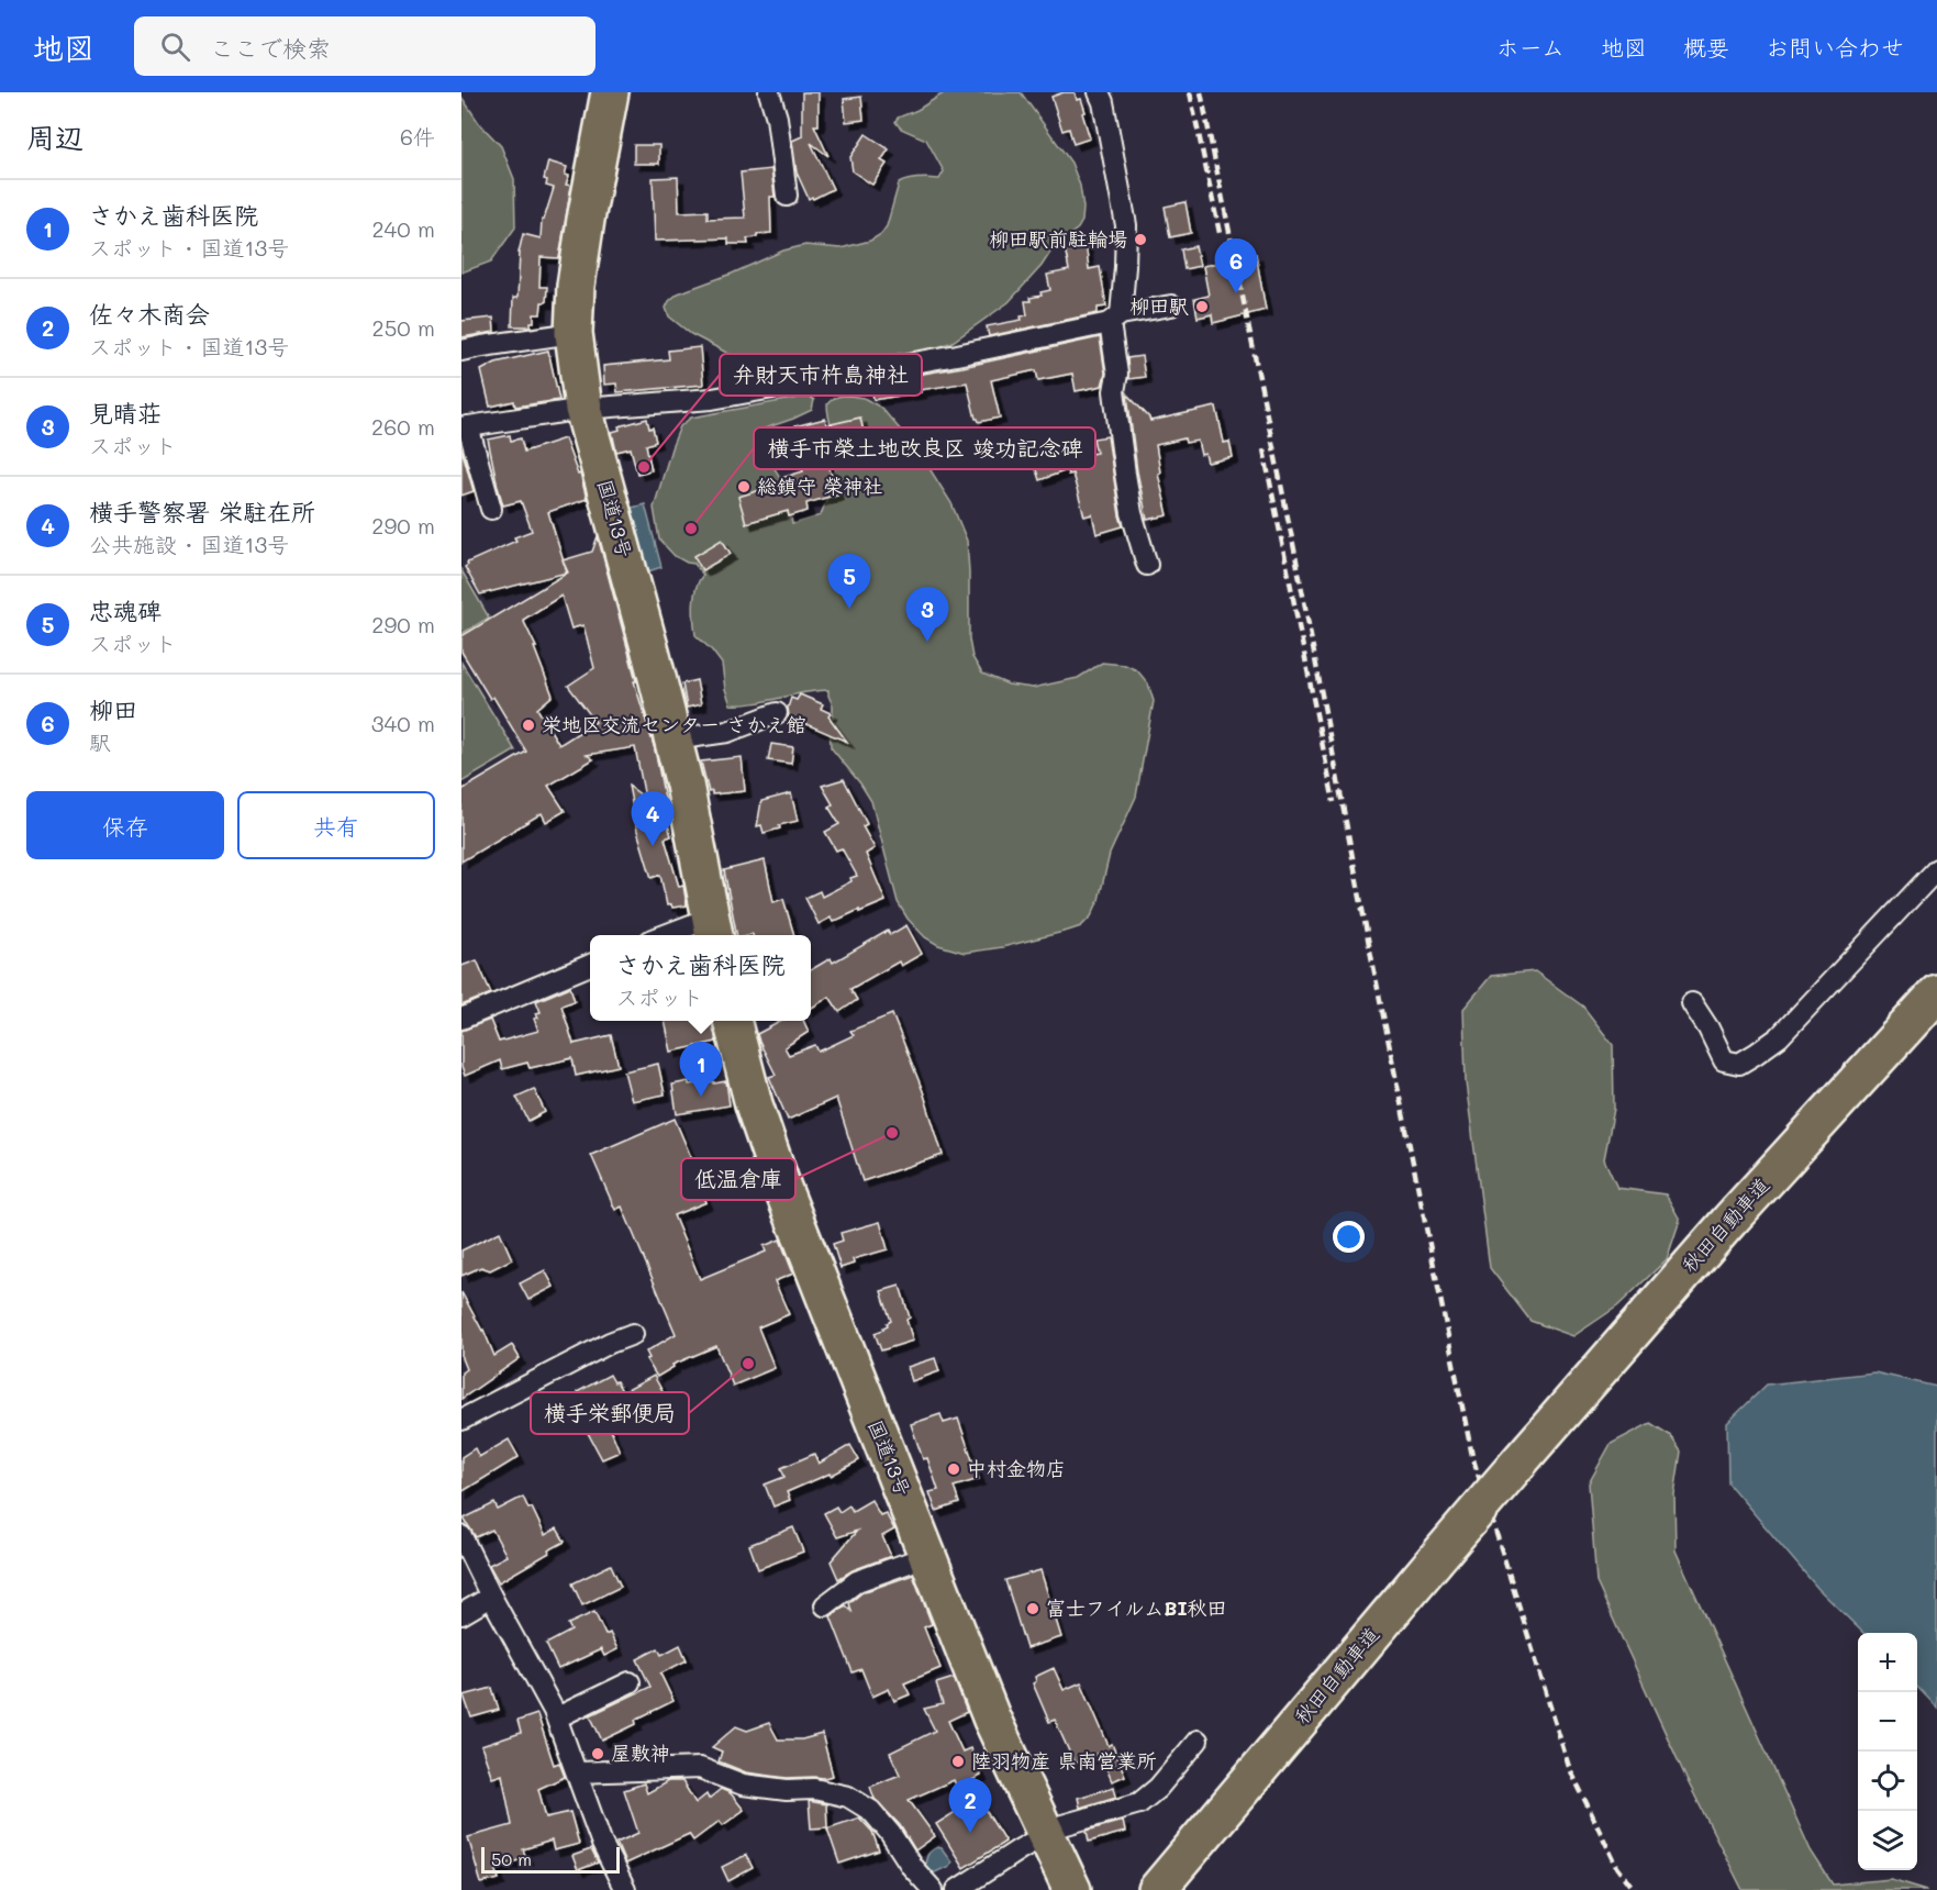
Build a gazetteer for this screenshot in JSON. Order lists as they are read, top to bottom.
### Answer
{
  "streets": {
    "highway": ["国道13号", "秋田自動車道"]
  },
  "places": [
    "柳田駅前駐輪場",
    "柳田駅",
    "弁財天市杵島神社",
    "総鎮守 榮神社",
    "横手市榮土地改良区 竣功記念碑",
    "栄地区交流センター さかえ館",
    "低温倉庫",
    "横手栄郵便局",
    "中村金物店",
    "富士フイルムBI秋田",
    "屋敷神",
    "陸羽物産 県南営業所"
  ],
  "scale_bar": "50 m",
  "page": {
    "header": "地図",
    "search": "ここで検索",
    "nav": [
      "ホーム",
      "地図",
      "概要",
      "お問い合わせ"
    ],
    "heading": ["周辺", "6件"],
    "list": [
      {
        "mark": "1",
        "name": "さかえ歯科医院",
        "note": "スポット · 国道13号",
        "value": "240 m"
      },
      {
        "mark": "2",
        "name": "佐々木商会",
        "note": "スポット · 国道13号",
        "value": "250 m"
      },
      {
        "mark": "3",
        "name": "見晴荘",
        "note": "スポット",
        "value": "260 m"
      },
      {
        "mark": "4",
        "name": "横手警察署 栄駐在所",
        "note": "公共施設 · 国道13号",
        "value": "290 m"
      },
      {
        "mark": "5",
        "name": "忠魂碑",
        "note": "スポット",
        "value": "290 m"
      },
      {
        "mark": "6",
        "name": "柳田",
        "note": "駅",
        "value": "340 m"
      }
    ],
    "pins": [
      "6",
      "5",
      "3",
      "4",
      "1",
      "2"
    ],
    "buttons": ["保存", "共有"],
    "popup": ["さかえ歯科医院", "スポット"],
    "map_buttons": ["+", "−"],
    "scale": "50 m"
  }
}
